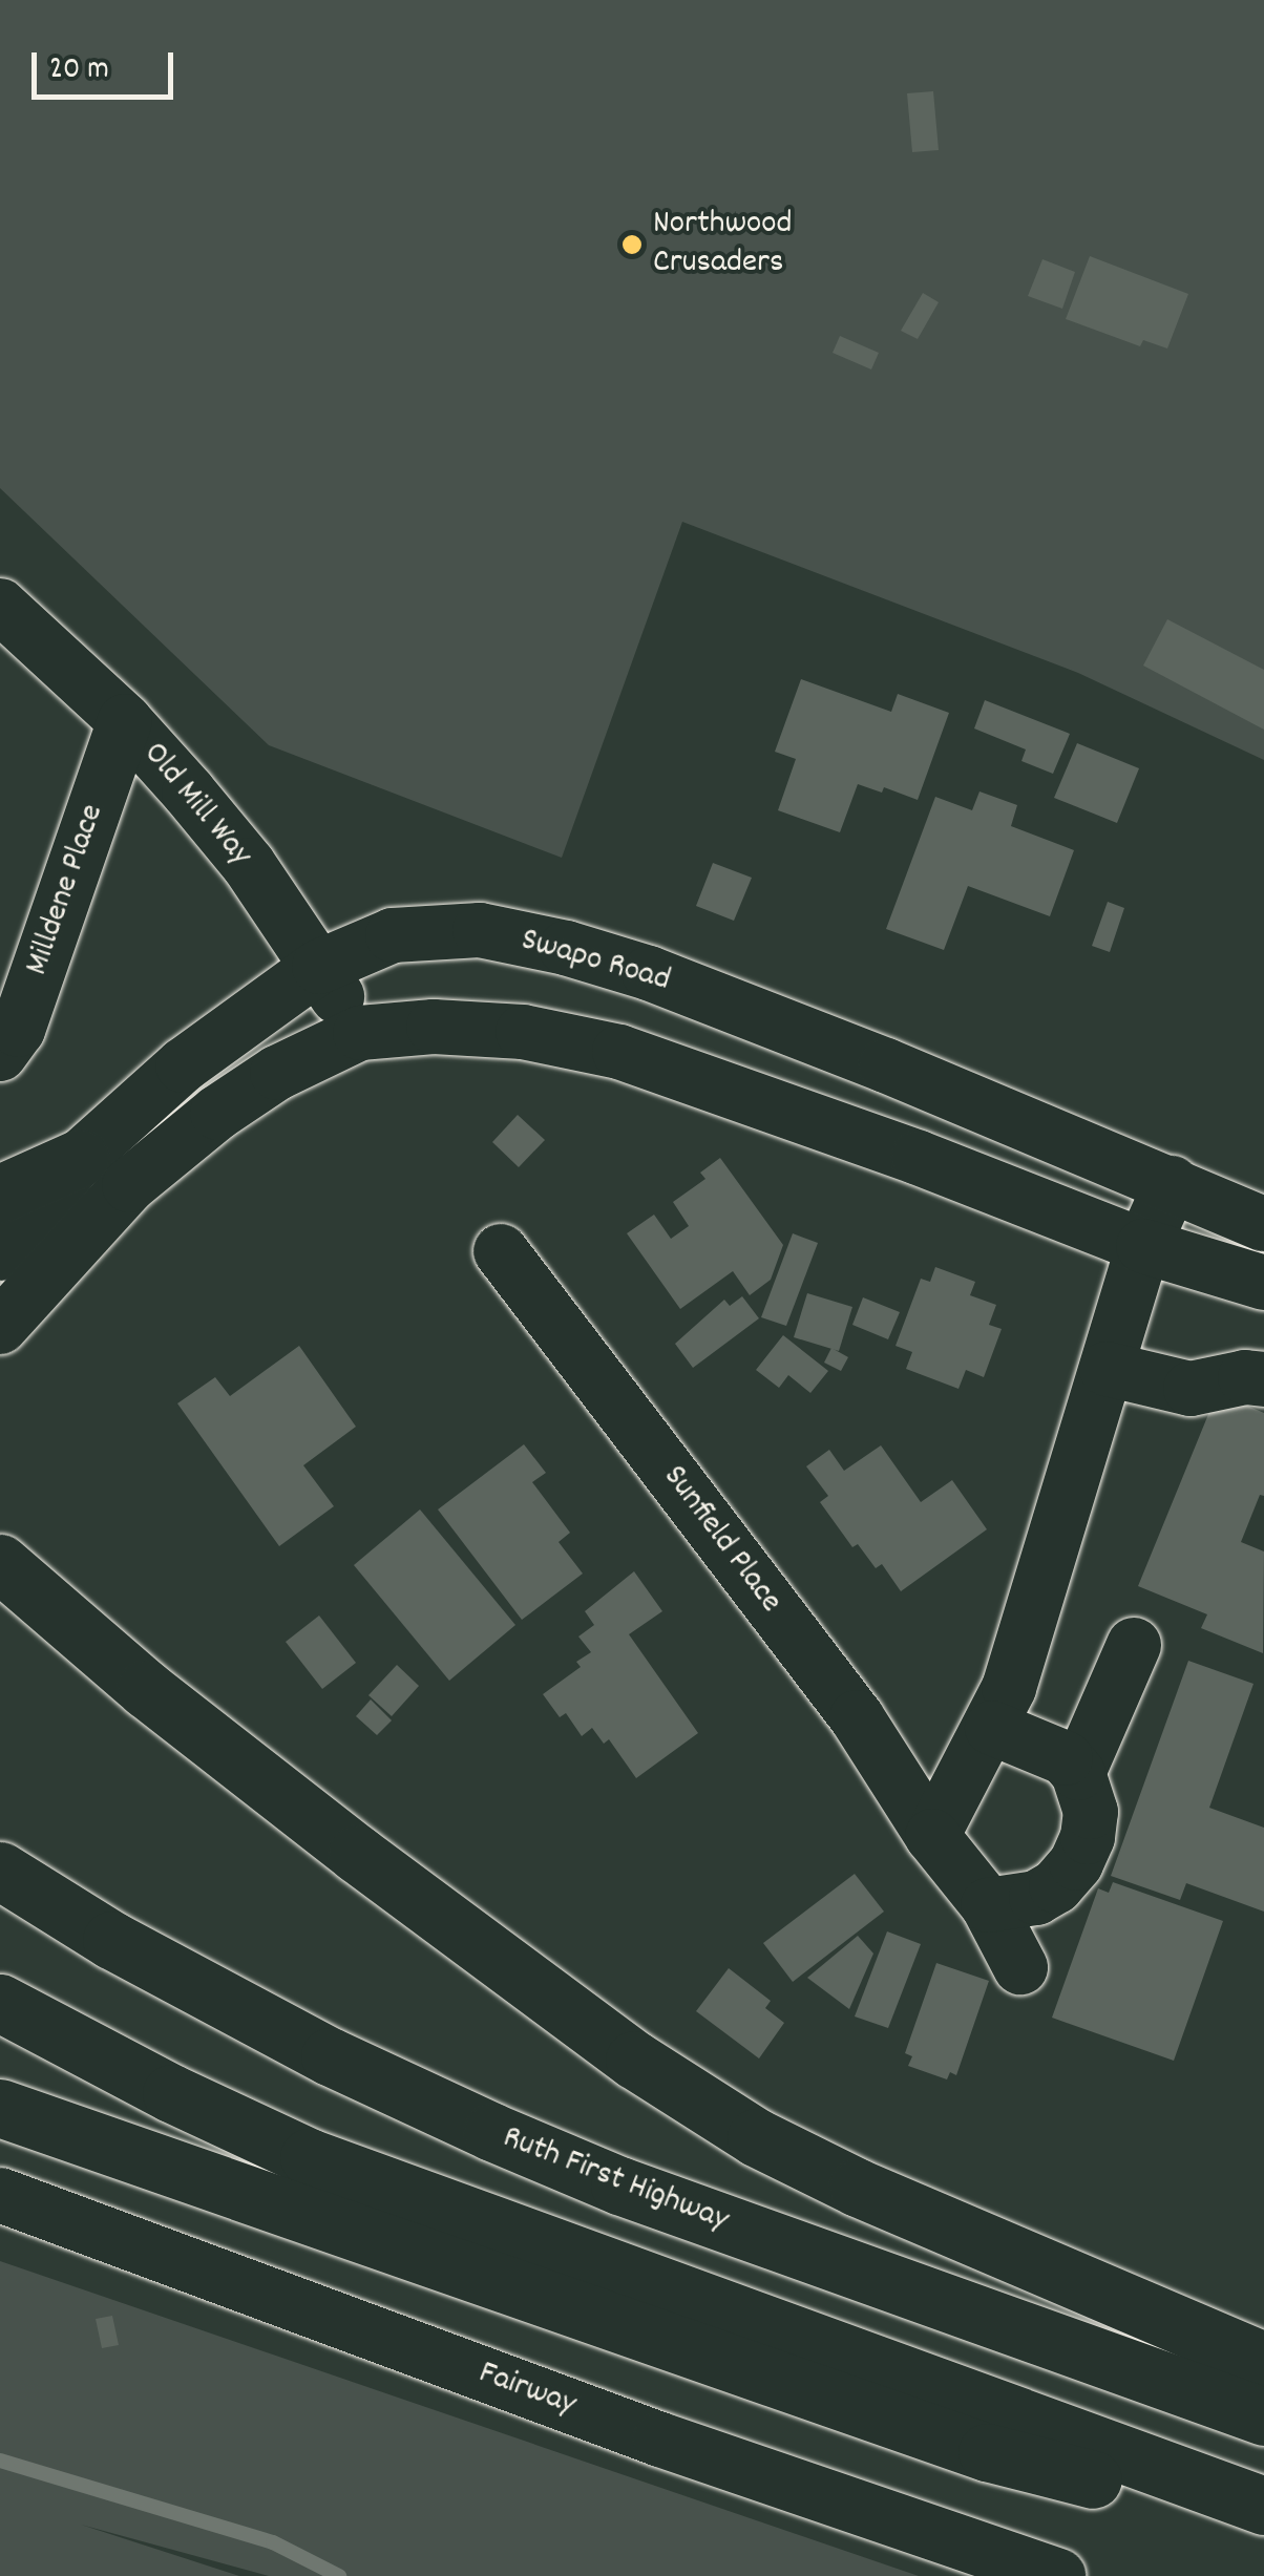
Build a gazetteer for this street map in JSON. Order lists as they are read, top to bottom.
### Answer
{
  "streets": {
    "highway": ["Ruth First Highway"],
    "street": [
      "Old Mill Way",
      "Milldene Place",
      "Swapo Road",
      "Sunfield Place",
      "Fairway"
    ]
  },
  "crossings": [
    ["Old Mill Way", "Milldene Place"],
    ["Old Mill Way", "Swapo Road"]
  ],
  "places": ["Northwood Crusaders"],
  "scale_bar": "20 m"
}
